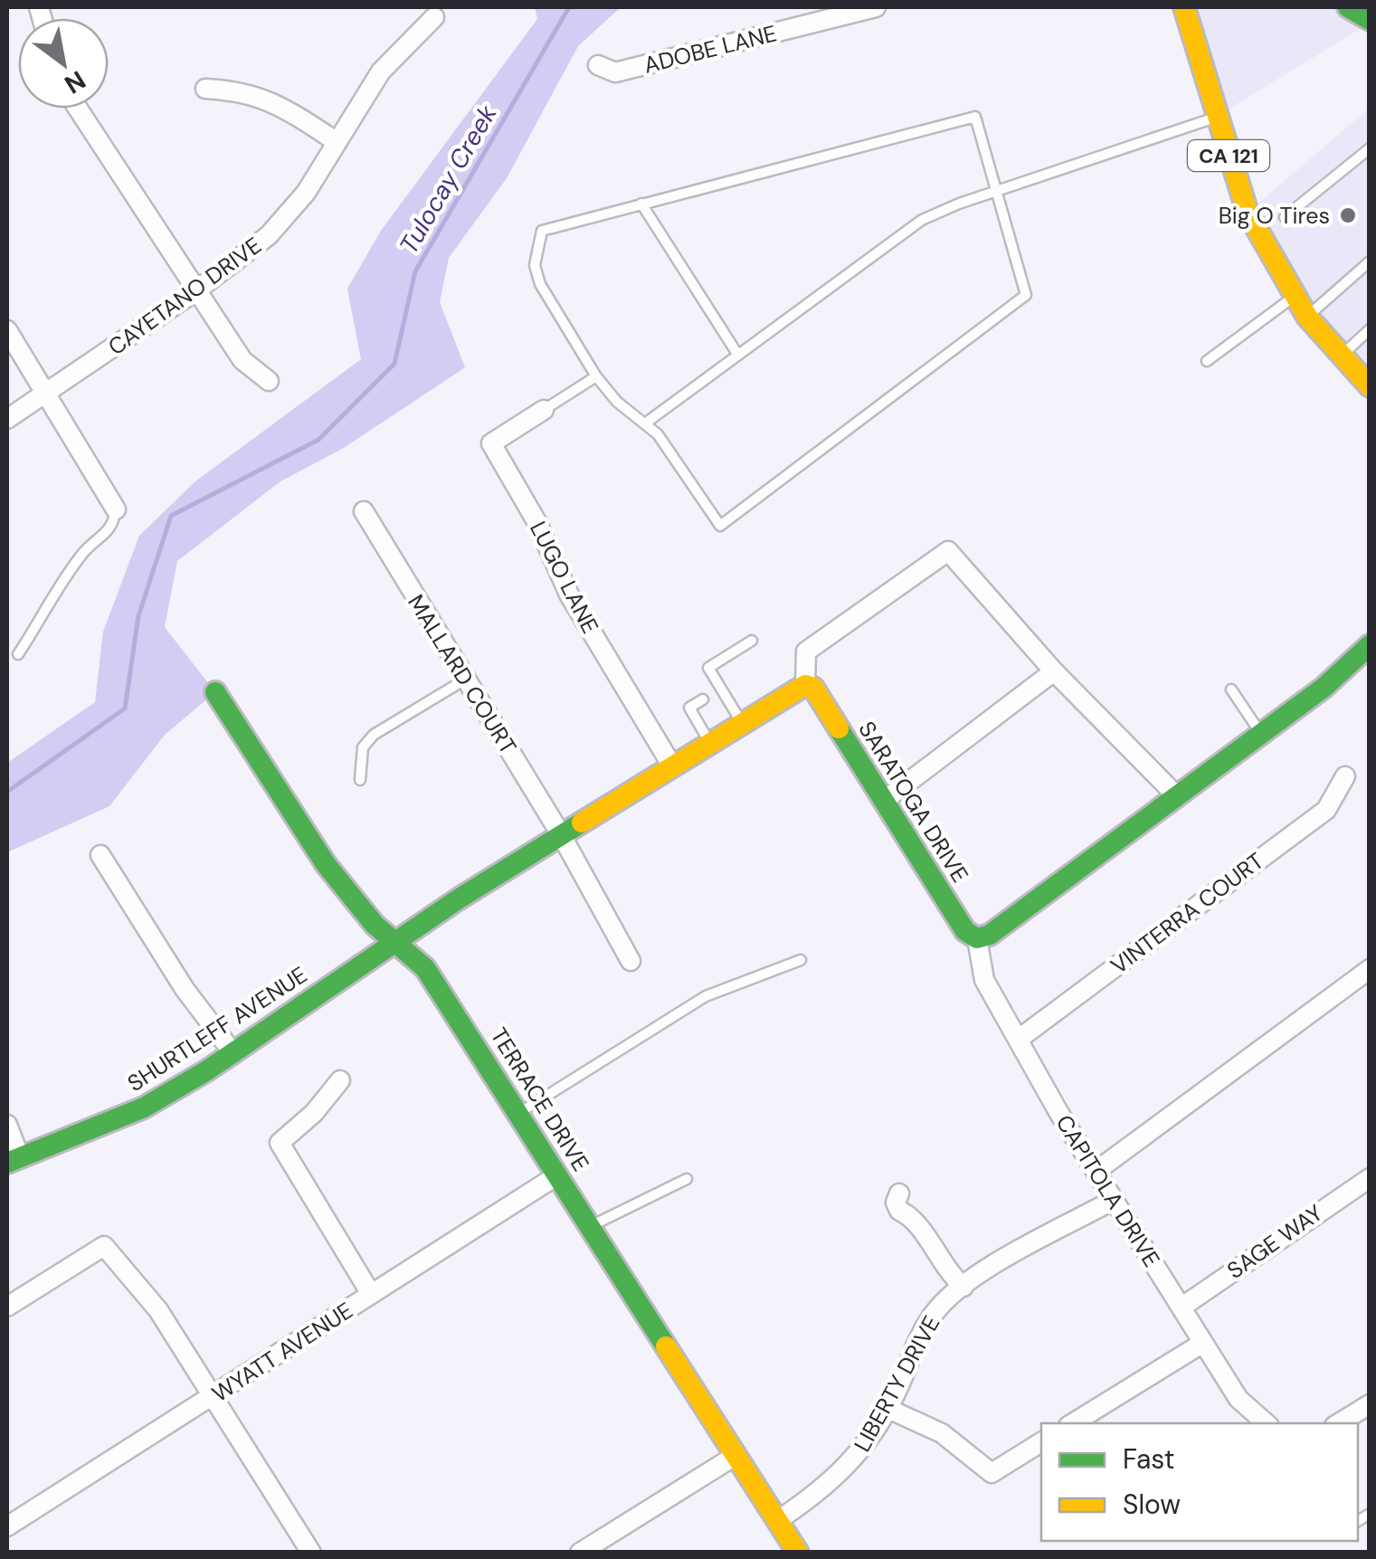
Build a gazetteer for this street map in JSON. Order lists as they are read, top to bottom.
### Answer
{
  "streets": {
    "street": [
      "ADOBE LANE",
      "CA 121",
      "CAYETANO DRIVE",
      "LUGO LANE",
      "MALLARD COURT",
      "SARATOGA DRIVE",
      "VINTERRA COURT",
      "SHURTLEFF AVENUE",
      "TERRACE DRIVE",
      "CAPITOLA DRIVE",
      "SAGE WAY",
      "WYATT AVENUE",
      "LIBERTY DRIVE"
    ]
  },
  "crossings": [
    ["SARATOGA DRIVE", "CAPITOLA DRIVE"],
    ["VINTERRA COURT", "CAPITOLA DRIVE"],
    ["SHURTLEFF AVENUE", "TERRACE DRIVE"],
    ["TERRACE DRIVE", "WYATT AVENUE"],
    ["TERRACE DRIVE", "LIBERTY DRIVE"],
    ["CAPITOLA DRIVE", "SAGE WAY"],
    ["CAPITOLA DRIVE", "LIBERTY DRIVE"]
  ],
  "water": ["Tulocay Creek"],
  "places": ["Big O Tires"],
  "legend": ["Fast", "Slow"],
  "north": "bottom right"
}
